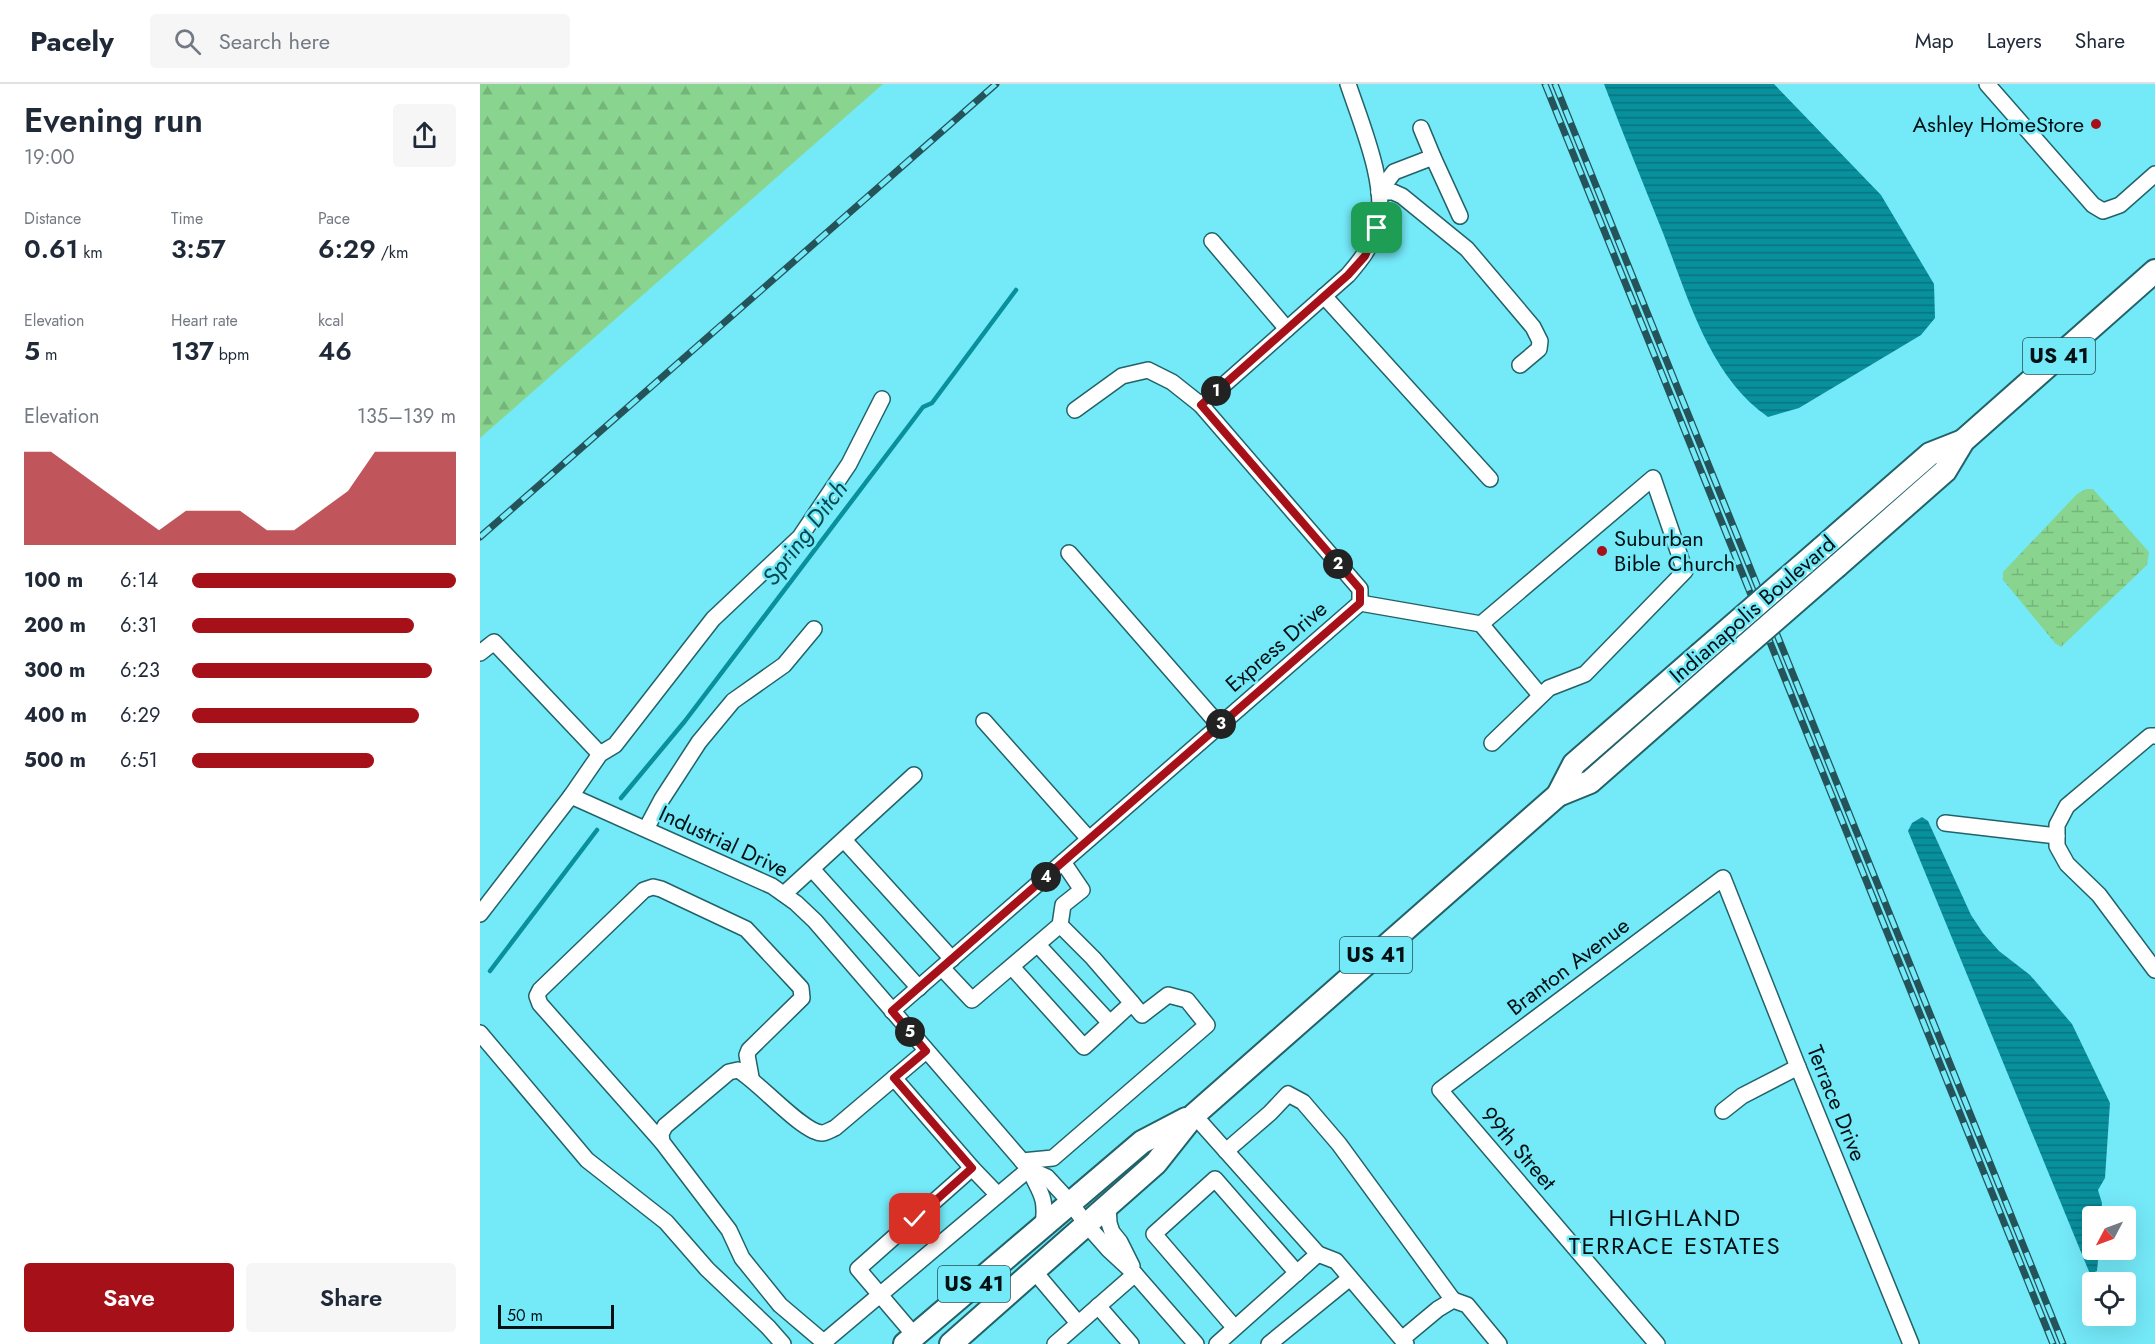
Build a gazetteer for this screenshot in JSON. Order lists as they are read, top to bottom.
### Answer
{
  "streets": {
    "highway": ["US 41", "Indianapolis Boulevard"],
    "street": [
      "Express Drive",
      "Industrial Drive",
      "Branton Avenue",
      "Terrace Drive",
      "99th Street"
    ]
  },
  "crossings": [
    ["Indianapolis Boulevard", "Industrial Drive"],
    ["Express Drive", "Industrial Drive"],
    ["Branton Avenue", "Terrace Drive"],
    ["Branton Avenue", "99th Street"]
  ],
  "districts": ["HIGHLAND TERRACE ESTATES"],
  "water": ["Spring Ditch"],
  "places": ["Ashley HomeStore", "Suburban Bible Church"],
  "scale_bar": "50 m",
  "north": "bottom left",
  "page": {
    "header": "Pacely",
    "search": "Search here",
    "nav": ["Map", "Layers", "Share"],
    "heading": ["Evening run", "19:00"],
    "stats": [
      ["Distance", "0.61 km"],
      ["Time", "3:57"],
      ["Pace", "6:29 /km"],
      ["Elevation", "5 m"],
      ["Heart rate", "137 bpm"],
      ["kcal", "46"]
    ],
    "pins": [
      "1",
      "2",
      "3",
      "4",
      "5"
    ],
    "chart": ["Elevation", "135–139 m"],
    "list": [
      {
        "name": "100 m",
        "note": "6:14"
      },
      {
        "name": "200 m",
        "note": "6:31"
      },
      {
        "name": "300 m",
        "note": "6:23"
      },
      {
        "name": "400 m",
        "note": "6:29"
      },
      {
        "name": "500 m",
        "note": "6:51"
      }
    ],
    "buttons": ["Save", "Share"],
    "scale": "50 m"
  }
}
